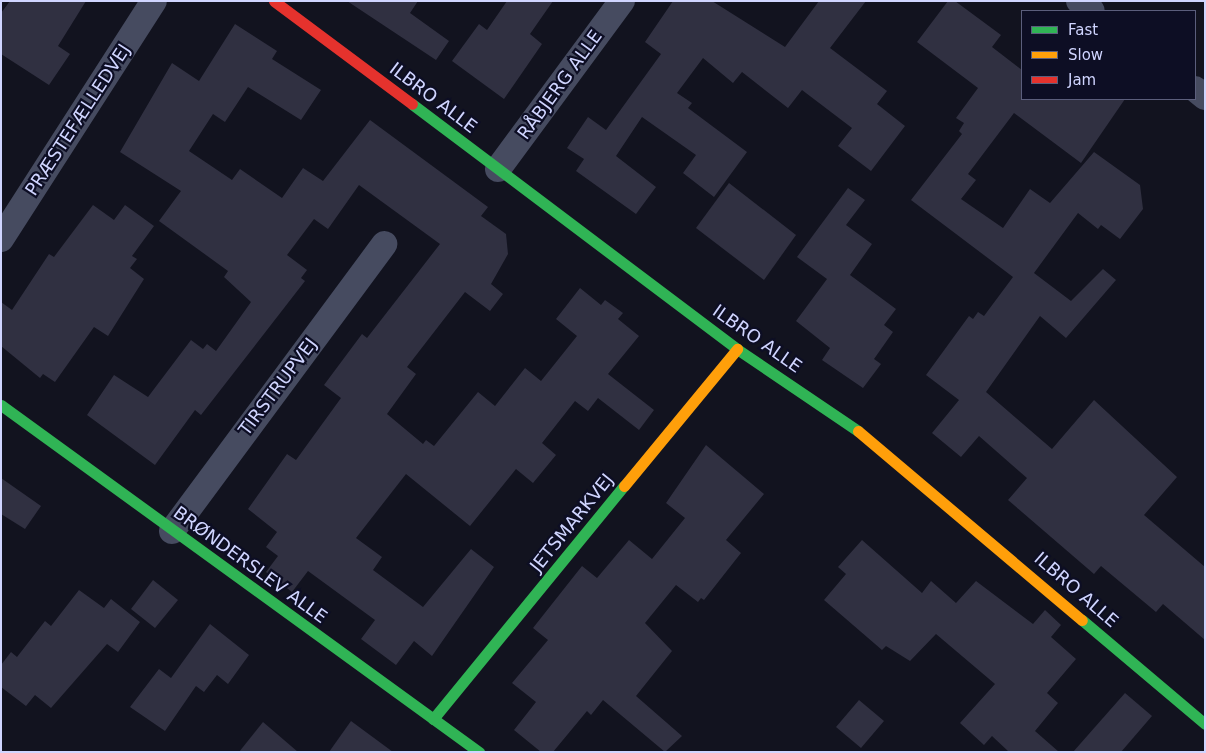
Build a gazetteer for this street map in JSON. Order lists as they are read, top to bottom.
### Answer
{
  "streets": {
    "street": [
      "RÅBJERG ALLE",
      "ILBRO ALLE",
      "PRÆSTEFÆLLEDVEJ",
      "TIRSTRUPVEJ",
      "JETSMARKVEJ",
      "BRØNDERSLEV ALLE"
    ]
  },
  "crossings": [
    ["RÅBJERG ALLE", "ILBRO ALLE"],
    ["ILBRO ALLE", "JETSMARKVEJ"],
    ["TIRSTRUPVEJ", "BRØNDERSLEV ALLE"],
    ["JETSMARKVEJ", "BRØNDERSLEV ALLE"]
  ],
  "legend": ["Fast", "Slow", "Jam"]
}
